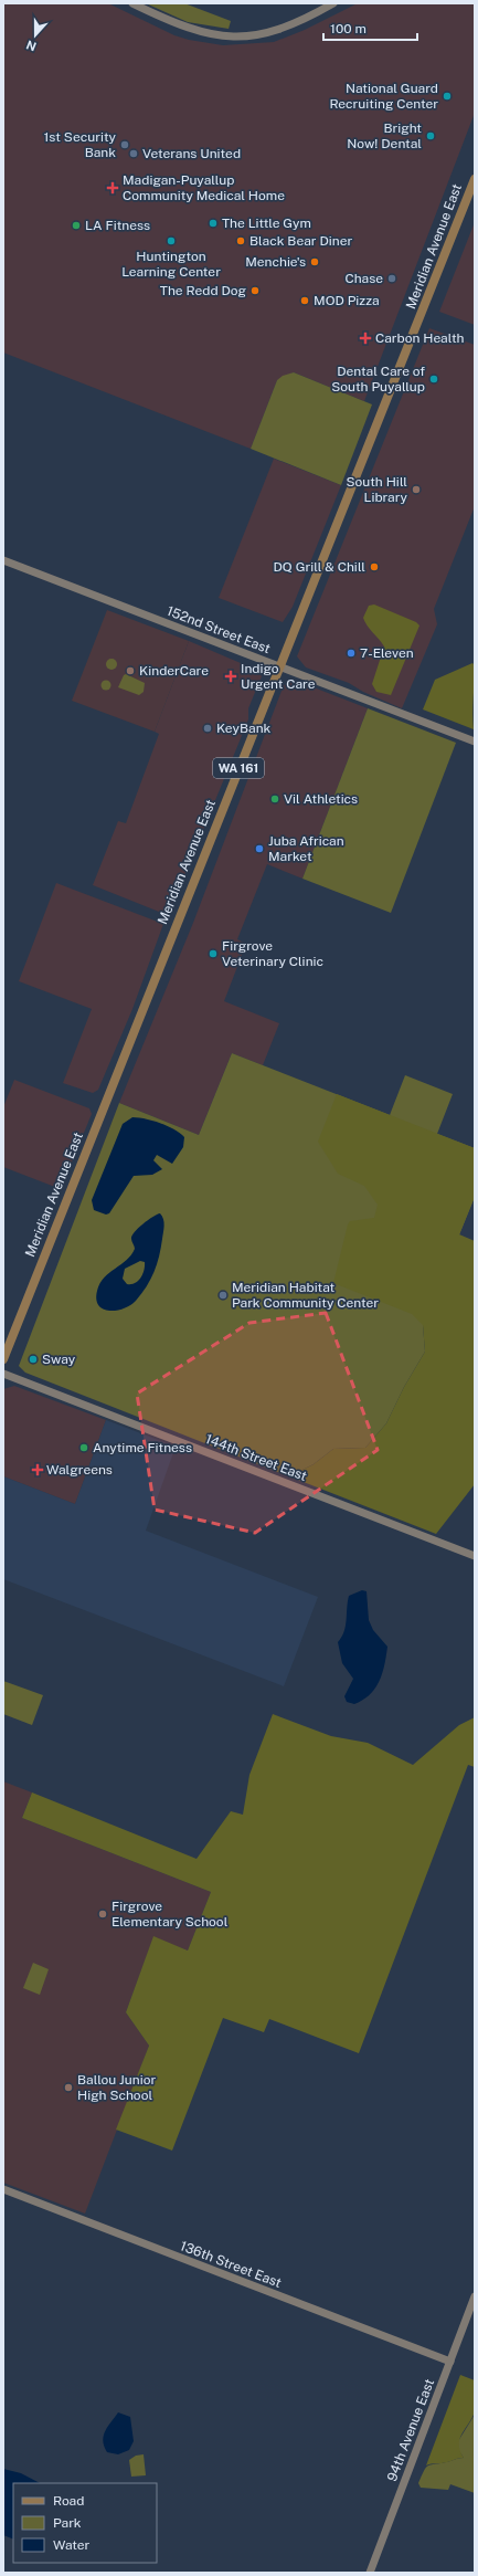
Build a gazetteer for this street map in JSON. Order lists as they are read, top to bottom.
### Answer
{
  "streets": {
    "main road": ["Meridian Avenue East", "WA 161"],
    "street": [
      "152nd Street East",
      "144th Street East",
      "136th Street East",
      "94th Avenue East"
    ]
  },
  "crossings": [
    ["Meridian Avenue East", "152nd Street East"],
    ["136th Street East", "94th Avenue East"]
  ],
  "places": {
    "other": [
      "National Guard Recruiting Center",
      "Bright Now! Dental",
      "1st Security Bank",
      "Veterans United",
      "The Little Gym",
      "LA Fitness",
      "Huntington Learning Center",
      "Black Bear Diner",
      "Menchie's",
      "Chase",
      "The Redd Dog",
      "MOD Pizza",
      "Dental Care of South Puyallup",
      "South Hill Library",
      "DQ Grill & Chill",
      "7-Eleven",
      "KinderCare",
      "KeyBank",
      "Vil Athletics",
      "Juba African Market",
      "Firgrove Veterinary Clinic",
      "Meridian Habitat Park Community Center",
      "Sway",
      "Anytime Fitness",
      "Firgrove Elementary School",
      "Ballou Junior High School"
    ],
    "health": [
      "Madigan-Puyallup Community Medical Home",
      "Carbon Health",
      "Indigo Urgent Care",
      "Walgreens"
    ]
  },
  "legend": ["Road", "Park", "Water"],
  "scale_bar": "100 m",
  "north": "bottom"
}
